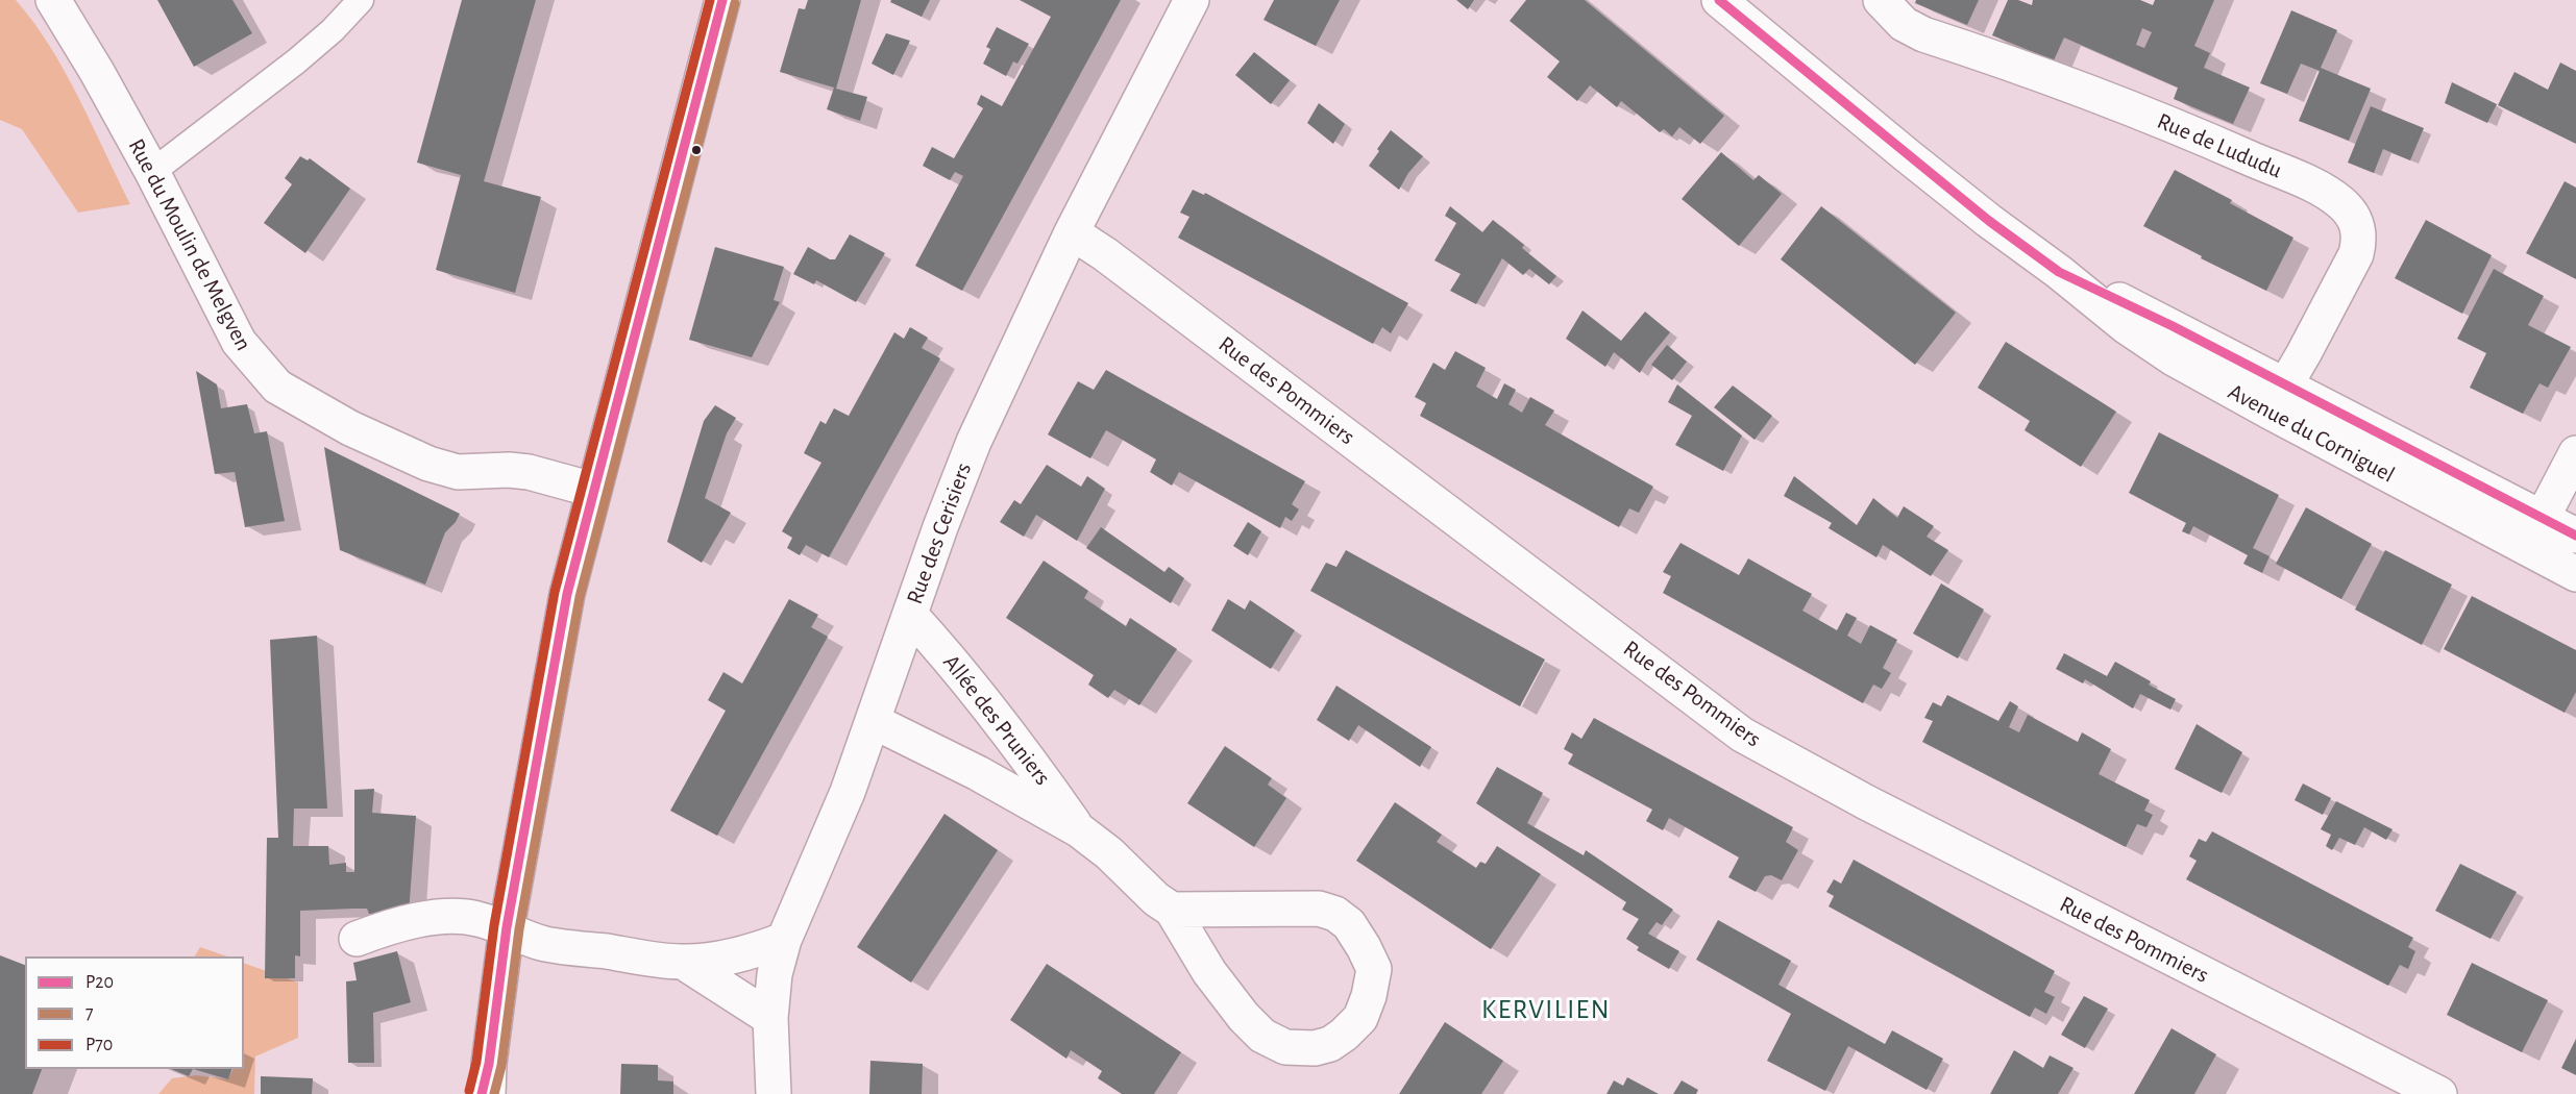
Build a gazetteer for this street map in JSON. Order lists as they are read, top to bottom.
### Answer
{
  "streets": {
    "street": [
      "Rue de Lududu",
      "Rue du Moulin de Melgven",
      "Rue des Pommiers",
      "Avenue du Corniguel",
      "Rue des Cerisiers",
      "Allée des Pruniers"
    ]
  },
  "crossings": [
    ["Rue de Lududu", "Avenue du Corniguel"],
    ["Rue des Pommiers", "Rue des Cerisiers"],
    ["Rue des Cerisiers", "Allée des Pruniers"]
  ],
  "districts": ["KERVILIEN"],
  "lines": ["transit line P20", "transit line P70", "transit line 7"],
  "legend": ["P20", "7", "P70"]
}
